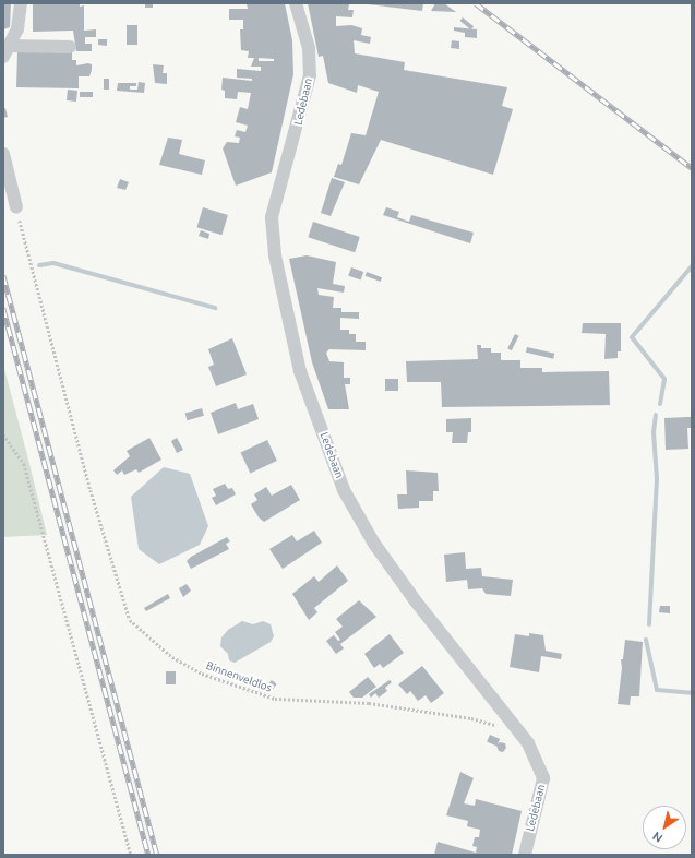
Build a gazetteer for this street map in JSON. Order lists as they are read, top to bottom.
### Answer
{
  "streets": {
    "street": ["Ledebaan"],
    "path": ["Binnenveldlos"]
  },
  "crossings": [
    ["Ledebaan", "Binnenveldlos"]
  ],
  "north": "bottom left"
}
